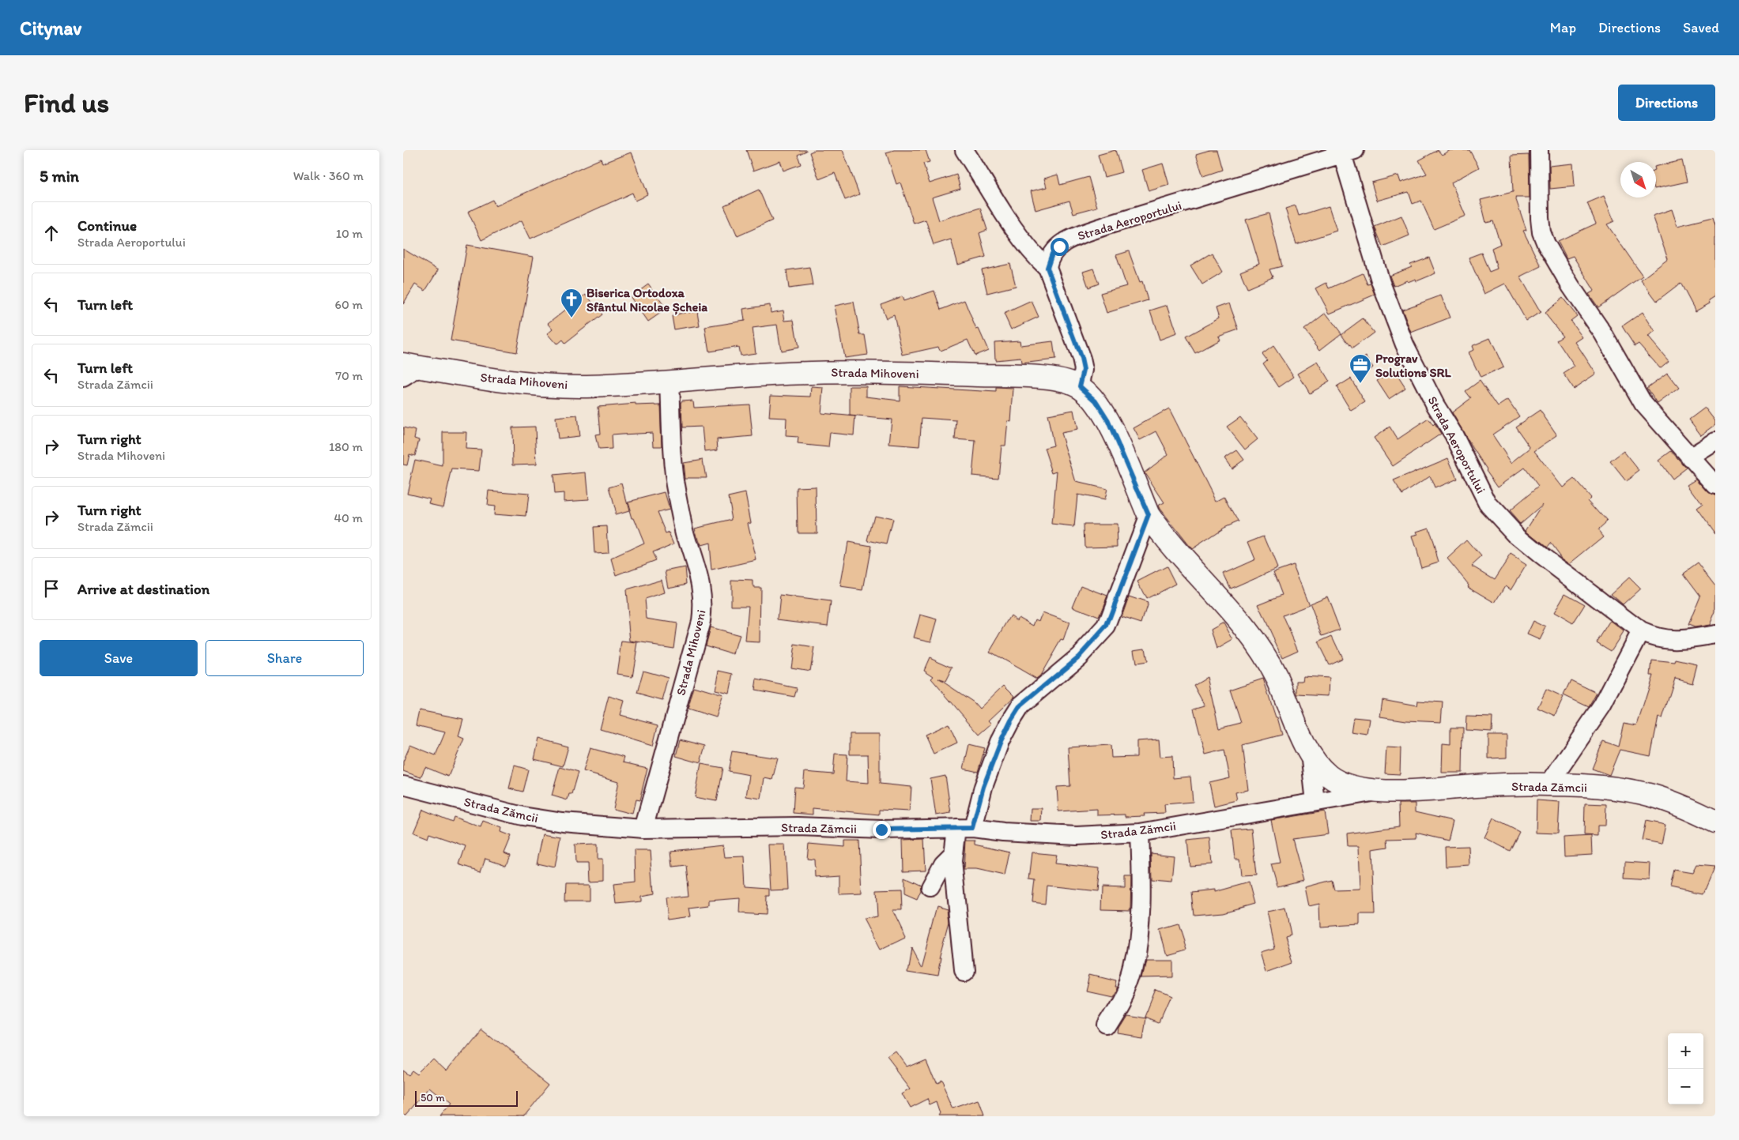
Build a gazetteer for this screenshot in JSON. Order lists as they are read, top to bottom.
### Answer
{
  "streets": {
    "main road": ["Strada Mihoveni", "Strada Zămcii"],
    "street": ["Strada Aeroportului"]
  },
  "crossings": [
    ["Strada Mihoveni", "Strada Zămcii"]
  ],
  "places": {
    "church": ["Biserica Ortodoxa Sfântul Nicolae Șcheia"],
    "office": ["Prograv Solutions SRL"]
  },
  "scale_bar": "50 m",
  "north": "bottom right",
  "page": {
    "header": "Citynav",
    "nav": ["Map", "Directions", "Saved"],
    "buttons": [
      "Directions",
      ["Save", "Share"]
    ],
    "title": "Find us",
    "heading": ["5 min", "Walk · 360 m"],
    "list": [
      ["Continue", "Strada Aeroportului", "10 m"],
      ["Turn left", "60 m"],
      ["Turn left", "Strada Zămcii", "70 m"],
      ["Turn right", "Strada Mihoveni", "180 m"],
      ["Turn right", "Strada Zămcii", "40 m"],
      "Arrive at destination"
    ],
    "map_buttons": ["+", "−"],
    "scale": "50 m"
  }
}
